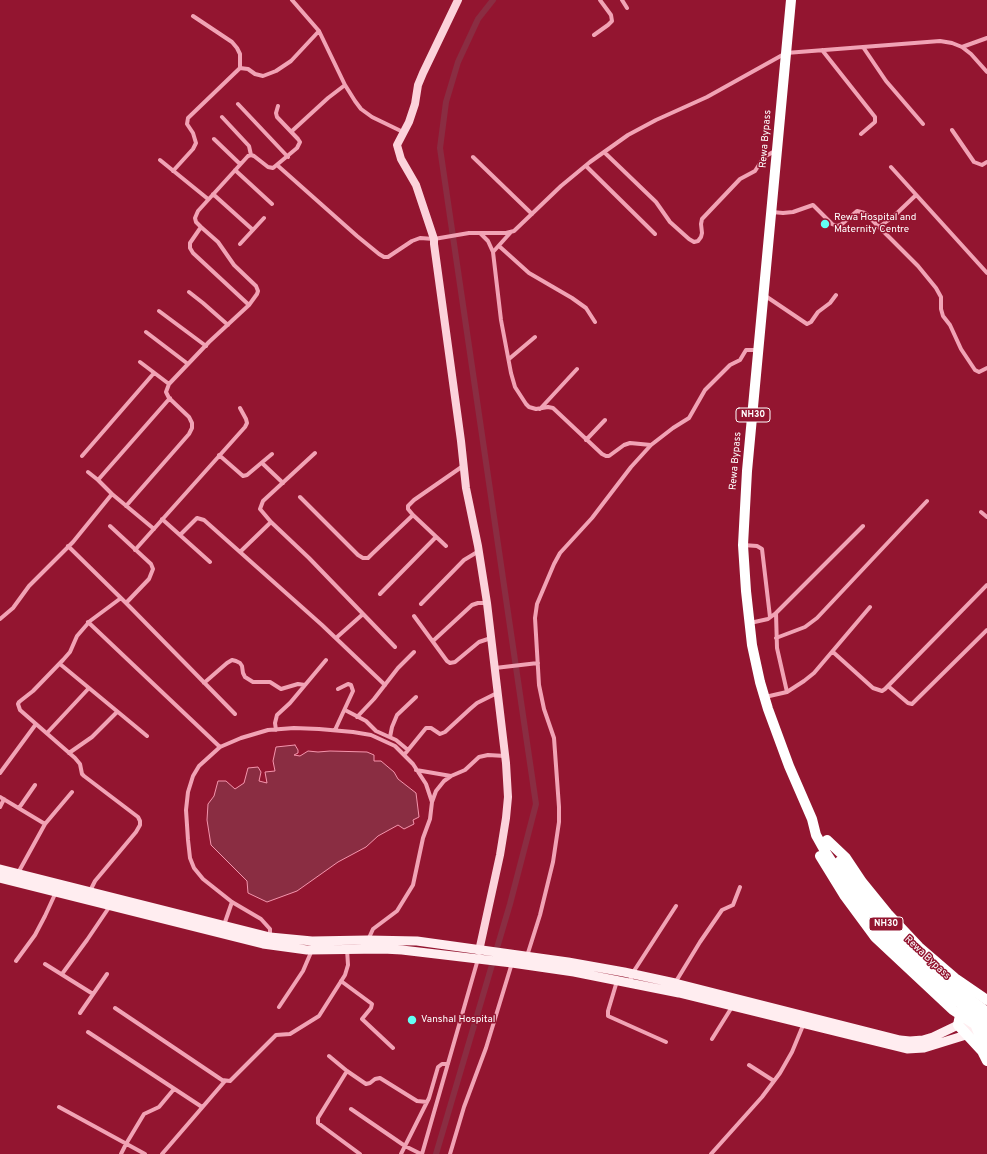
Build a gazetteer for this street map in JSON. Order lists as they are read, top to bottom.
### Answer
{
  "streets": {
    "highway": ["Rewa Bypass", "NH30"]
  },
  "places": ["Rewa Hospital and Maternity Centre", "Vanshal Hospital"]
}
